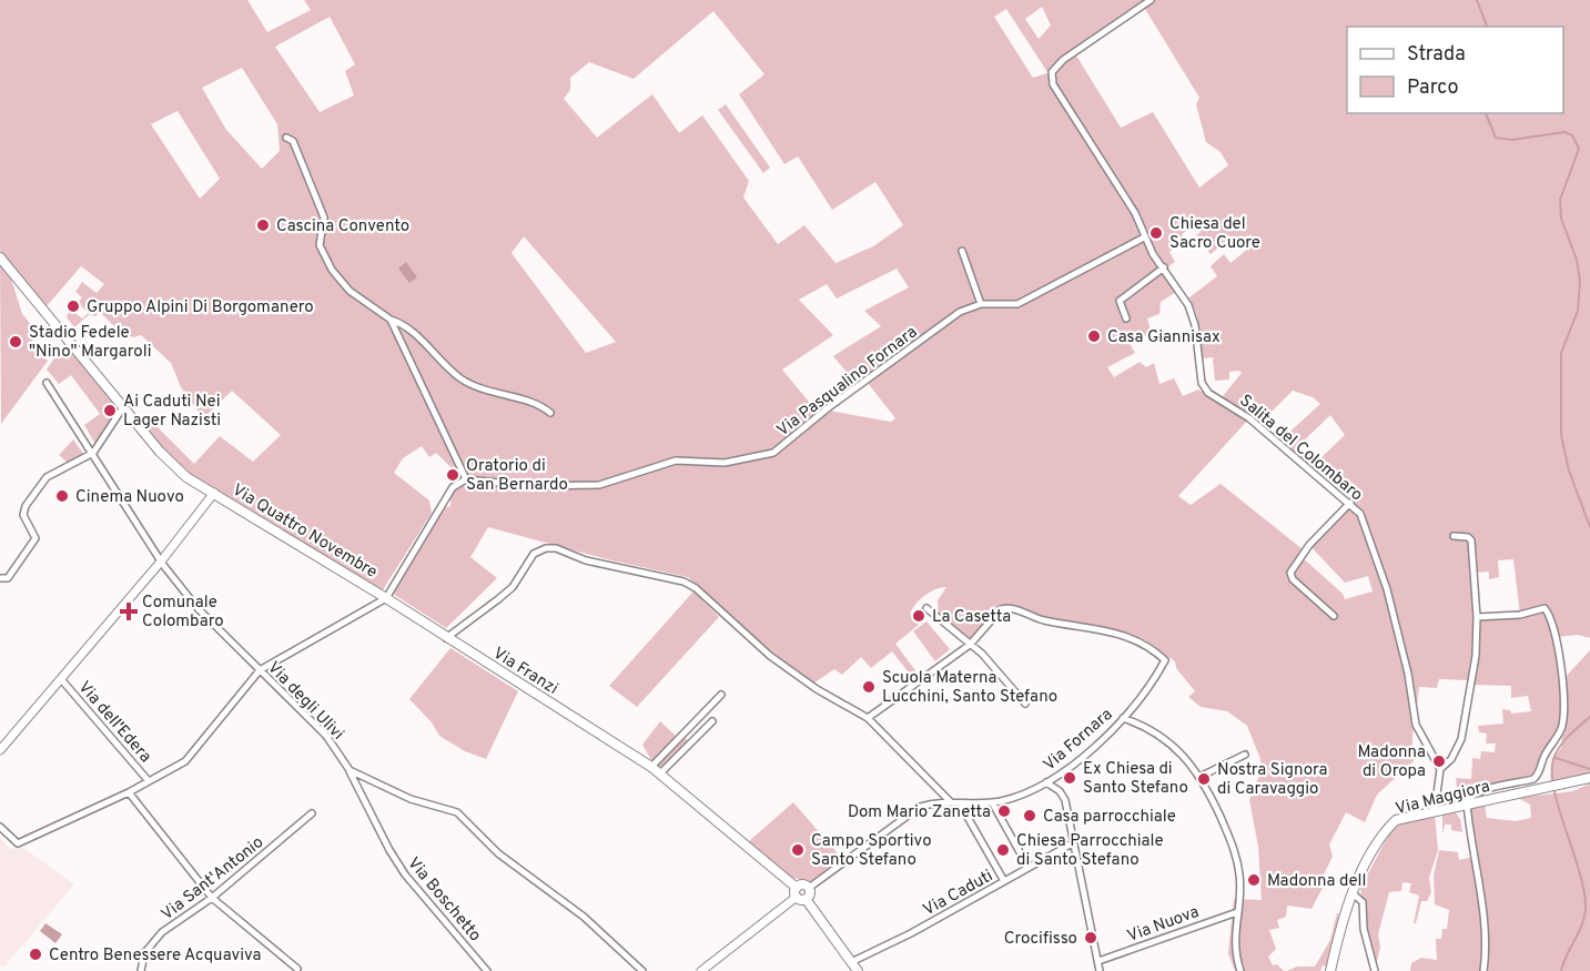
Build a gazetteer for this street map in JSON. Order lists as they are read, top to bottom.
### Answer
{
  "streets": {
    "main road": ["Via Quattro Novembre", "Via Franzi", "Via Maggiora"],
    "street": [
      "Via Pasqualino Fornara",
      "Salita del Colombaro",
      "Via degli Ulivi",
      "Via dell'Edera",
      "Via Fornara",
      "Via Sant'Antonio",
      "Via Caduti",
      "Via Boschetto",
      "Via Nuova"
    ]
  },
  "crossings": [
    ["Via Pasqualino Fornara", "Salita del Colombaro"],
    ["Via Quattro Novembre", "Via Franzi"],
    ["Via Quattro Novembre", "Via degli Ulivi"],
    ["Via Quattro Novembre", "Via dell'Edera"],
    ["Via Franzi", "Via Caduti"],
    ["Via degli Ulivi", "Via Boschetto"]
  ],
  "places": {
    "other": [
      "Cascina Convento",
      "Chiesa del Sacro Cuore",
      "Gruppo Alpini Di Borgomanero",
      "Casa Giannisax",
      "Stadio Fedele \"Nino\" Margaroli",
      "Ai Caduti Nei Lager Nazisti",
      "Oratorio di San Bernardo",
      "Cinema Nuovo",
      "La Casetta",
      "Scuola Materna Lucchini, Santo Stefano",
      "Madonna di Oropa",
      "Ex Chiesa di Santo Stefano",
      "Nostra Signora di Caravaggio",
      "Dom Mario Zanetta",
      "Casa parrocchiale",
      "Campo Sportivo Santo Stefano",
      "Chiesa Parrocchiale di Santo Stefano",
      "Madonna dell",
      "Crocifisso",
      "Centro Benessere Acquaviva"
    ],
    "health": ["Comunale Colombaro"]
  },
  "legend": ["Strada", "Parco"]
}
